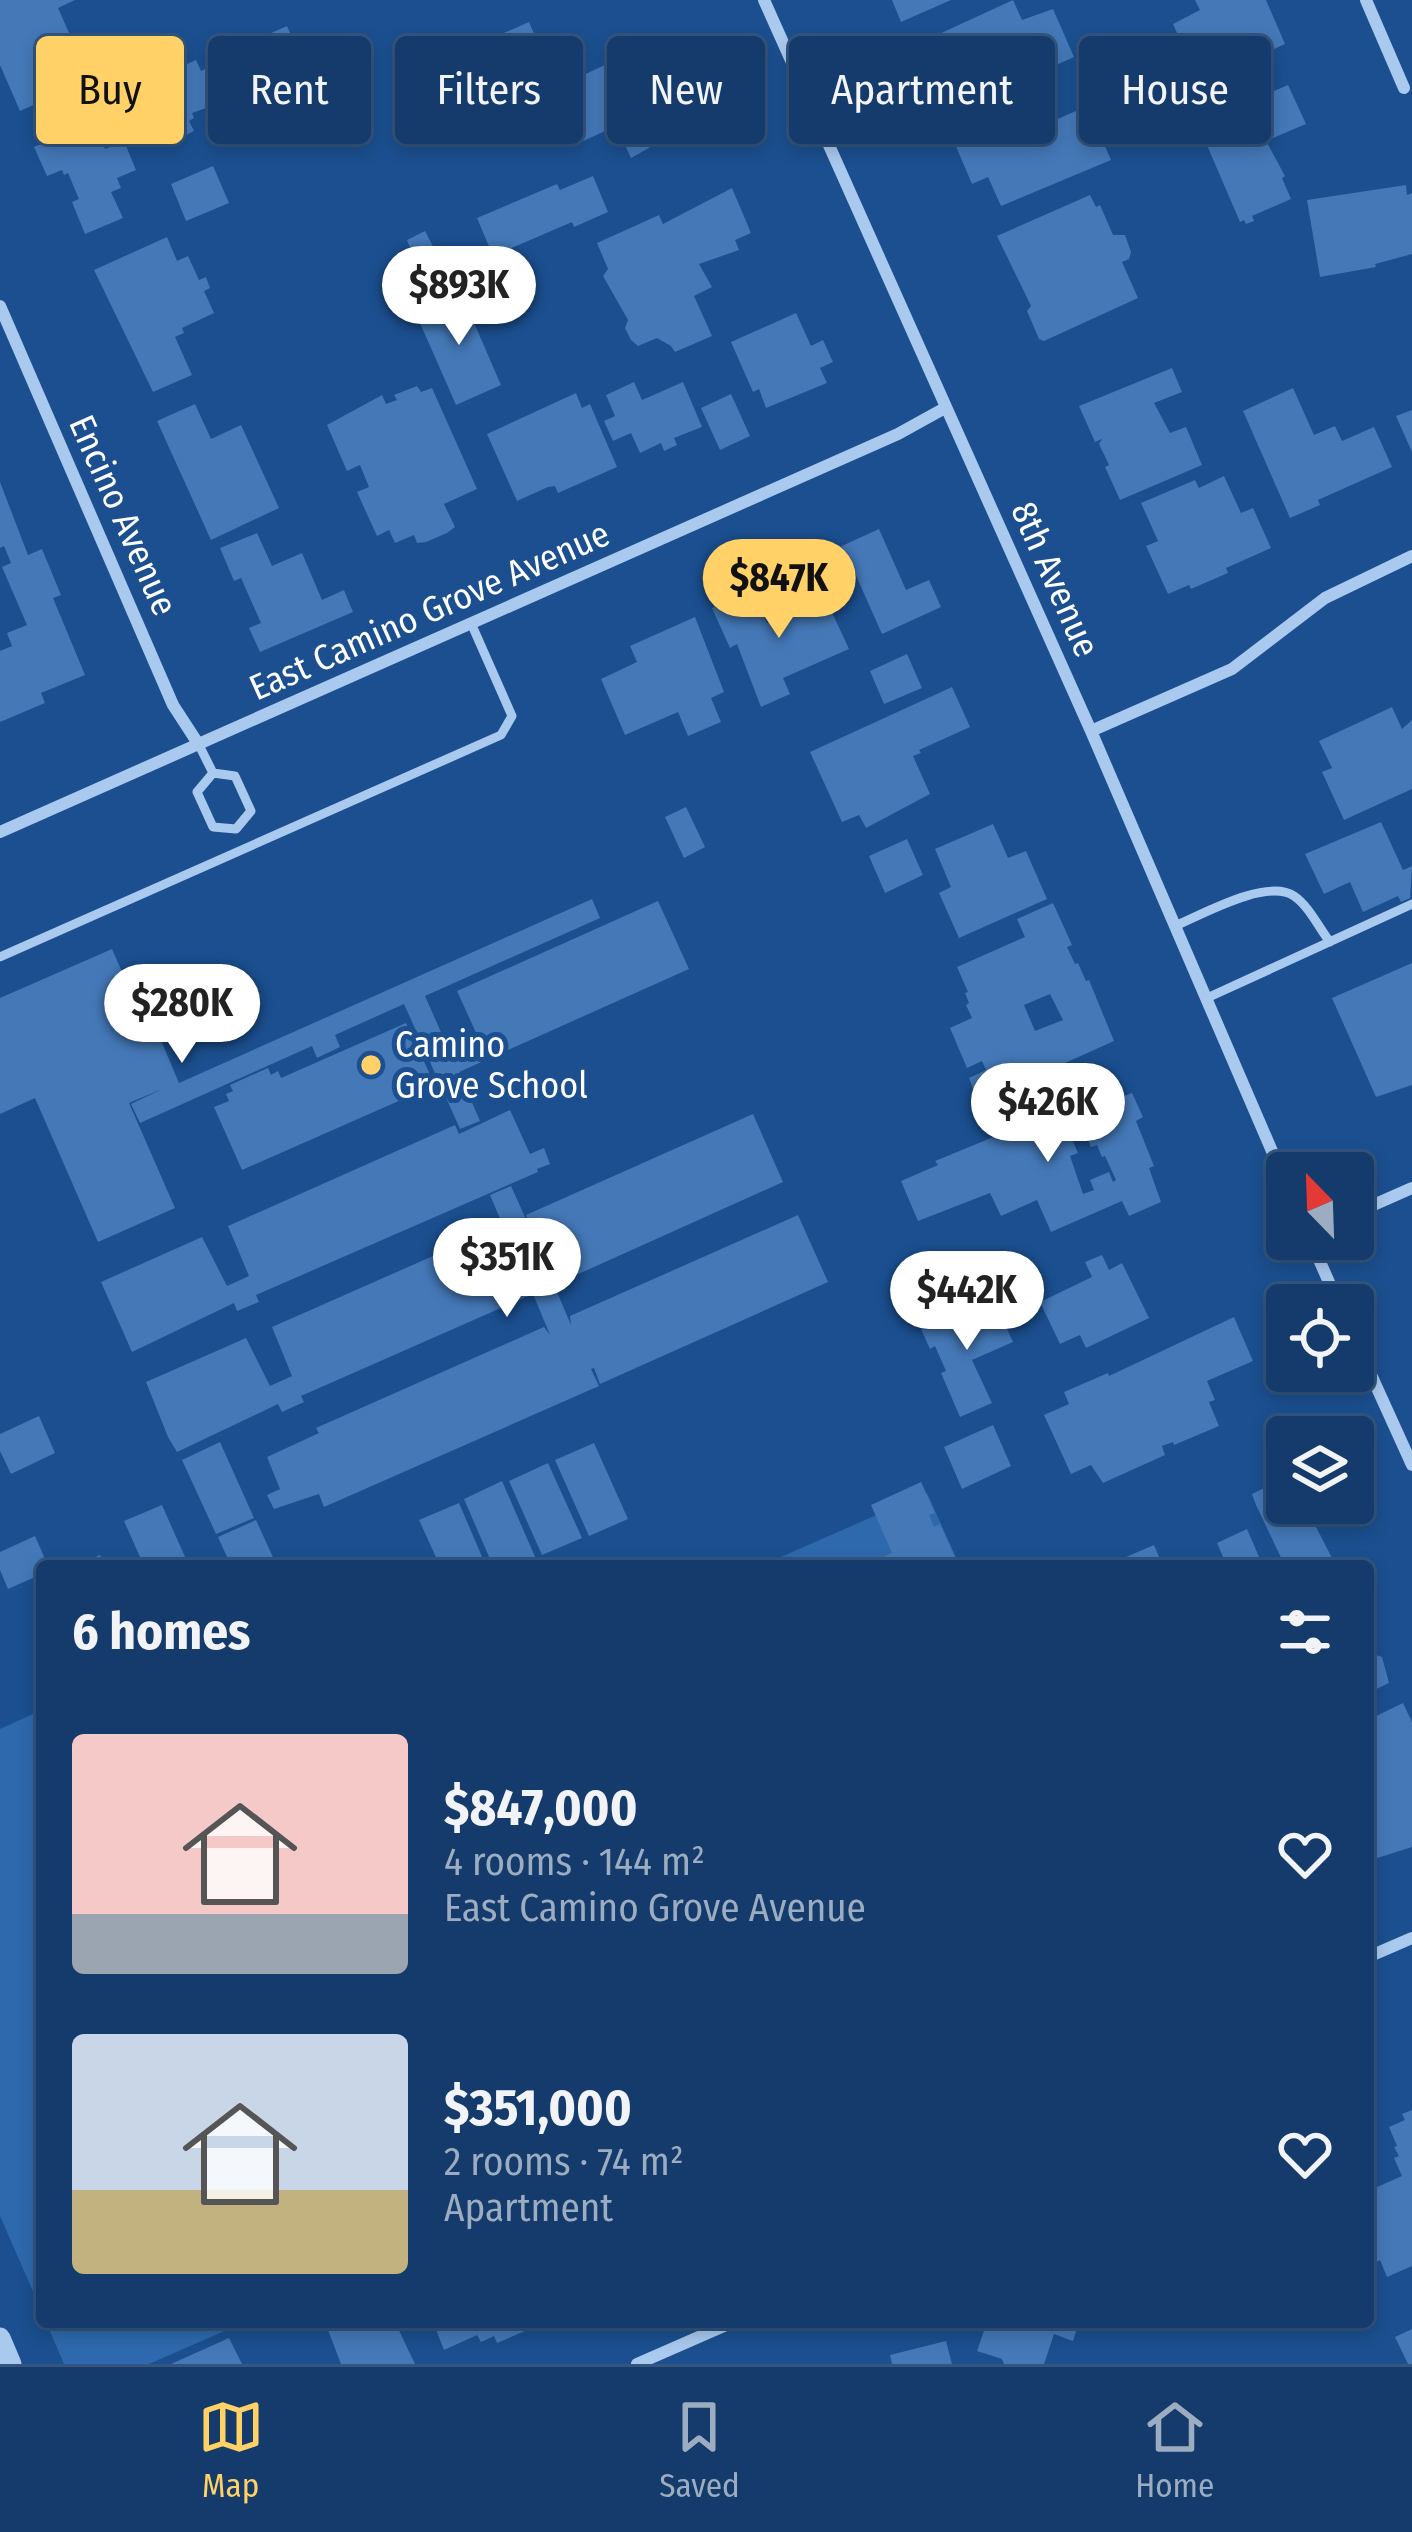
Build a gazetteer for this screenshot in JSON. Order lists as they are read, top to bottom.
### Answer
{
  "streets": {
    "street": ["Encino Avenue", "8th Avenue", "East Camino Grove Avenue"]
  },
  "crossings": [
    ["Encino Avenue", "East Camino Grove Avenue"],
    ["8th Avenue", "East Camino Grove Avenue"]
  ],
  "places": ["Camino Grove School"],
  "north": "top left",
  "page": {
    "chip": [
      "Buy",
      "Rent",
      "Filters",
      "New",
      "Apartment",
      "House"
    ],
    "price": [
      "$893K",
      "$847K",
      "$280K",
      "$426K",
      "$351K",
      "$442K"
    ],
    "heading": "6 homes",
    "list": [
      {
        "name": "$847,000",
        "note": "4 rooms · 144 m² · East Camino Grove Avenue"
      },
      {
        "name": "$351,000",
        "note": "2 rooms · 74 m² · Apartment"
      }
    ],
    "tabs": ["Map", "Saved", "Home"]
  }
}
